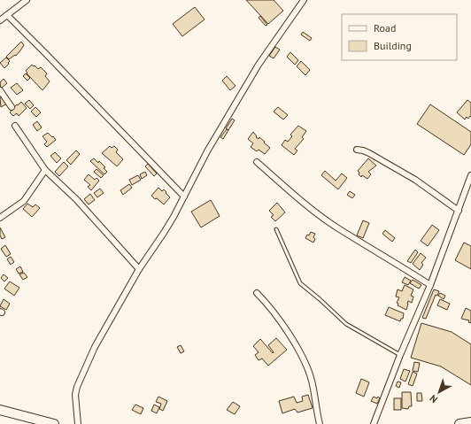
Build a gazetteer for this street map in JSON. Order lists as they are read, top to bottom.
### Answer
{
  "legend": ["Road", "Building"],
  "north": "bottom left"
}
